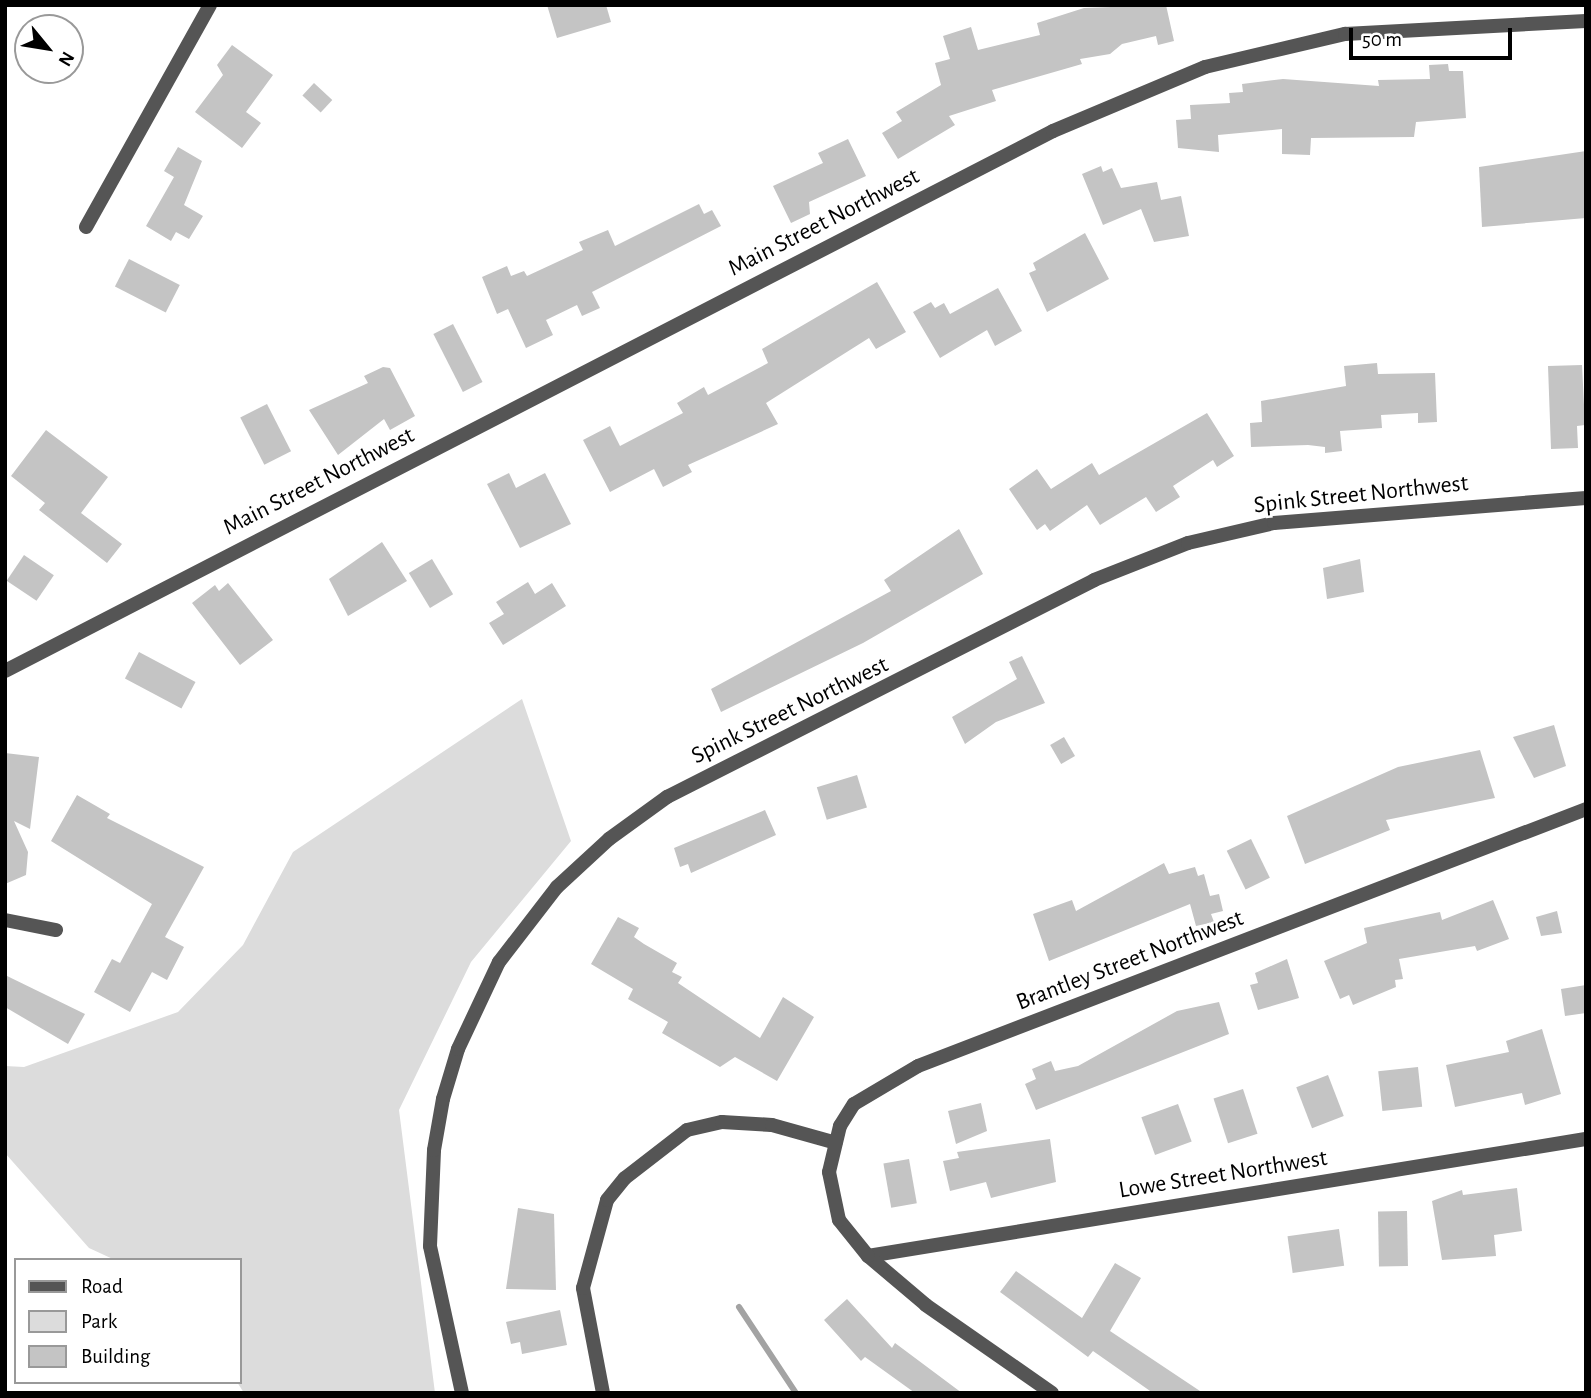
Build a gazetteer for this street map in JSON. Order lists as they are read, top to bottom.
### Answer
{
  "streets": {
    "street": [
      "Main Street Northwest",
      "Spink Street Northwest",
      "Brantley Street Northwest",
      "Lowe Street Northwest"
    ]
  },
  "crossings": [
    ["Brantley Street Northwest", "Lowe Street Northwest"]
  ],
  "legend": ["Road", "Park", "Building"],
  "scale_bar": "50 m",
  "north": "bottom right"
}
